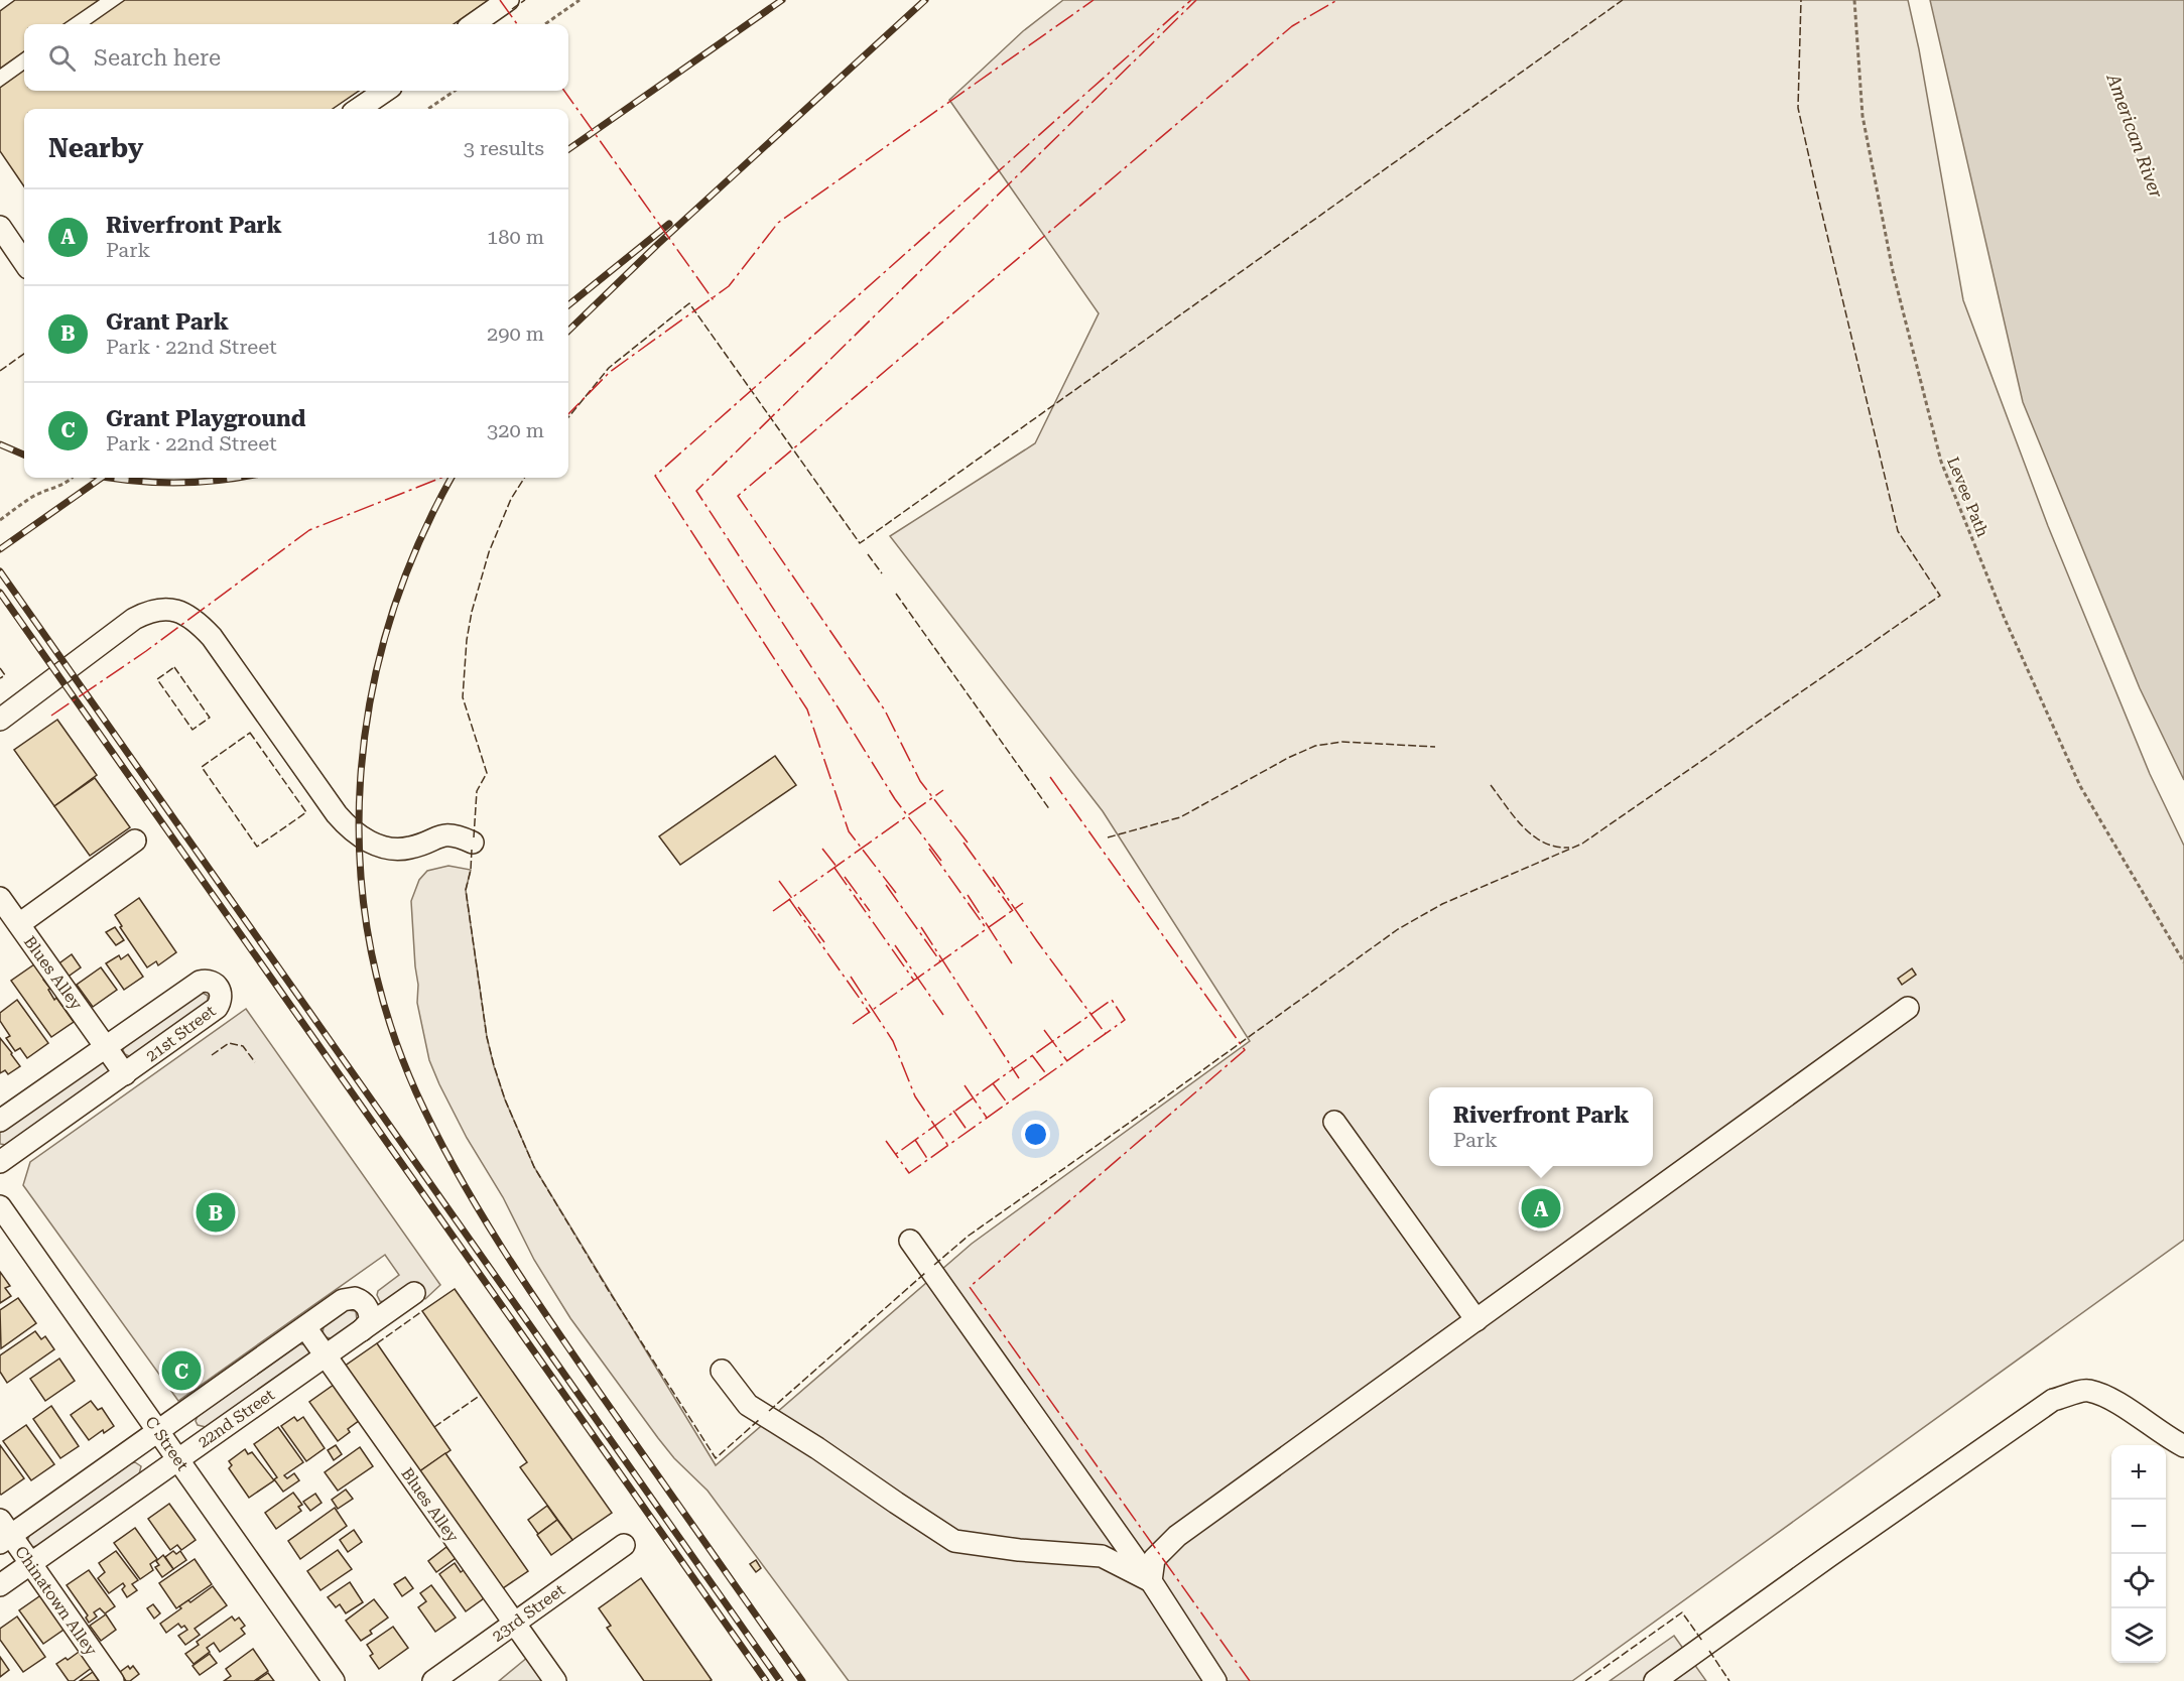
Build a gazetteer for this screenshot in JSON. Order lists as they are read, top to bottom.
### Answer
{
  "streets": {
    "street": [
      "Blues Alley",
      "21st Street",
      "22nd Street",
      "C Street",
      "Chinatown Alley",
      "23rd Street"
    ],
    "path": ["Levee Path"]
  },
  "crossings": [
    ["Blues Alley", "21st Street"],
    ["Blues Alley", "22nd Street"],
    ["Blues Alley", "23rd Street"],
    ["22nd Street", "C Street"],
    ["22nd Street", "Chinatown Alley"]
  ],
  "water": ["American River"],
  "page": {
    "search": "Search here",
    "heading": ["Nearby", "3 results"],
    "list": [
      {
        "mark": "A",
        "name": "Riverfront Park",
        "note": "Park",
        "value": "180 m"
      },
      {
        "mark": "B",
        "name": "Grant Park",
        "note": "Park · 22nd Street",
        "value": "290 m"
      },
      {
        "mark": "C",
        "name": "Grant Playground",
        "note": "Park · 22nd Street",
        "value": "320 m"
      }
    ],
    "popup": ["Riverfront Park", "Park"],
    "pins": ["A", "B", "C"],
    "map_buttons": ["+", "−"]
  }
}
